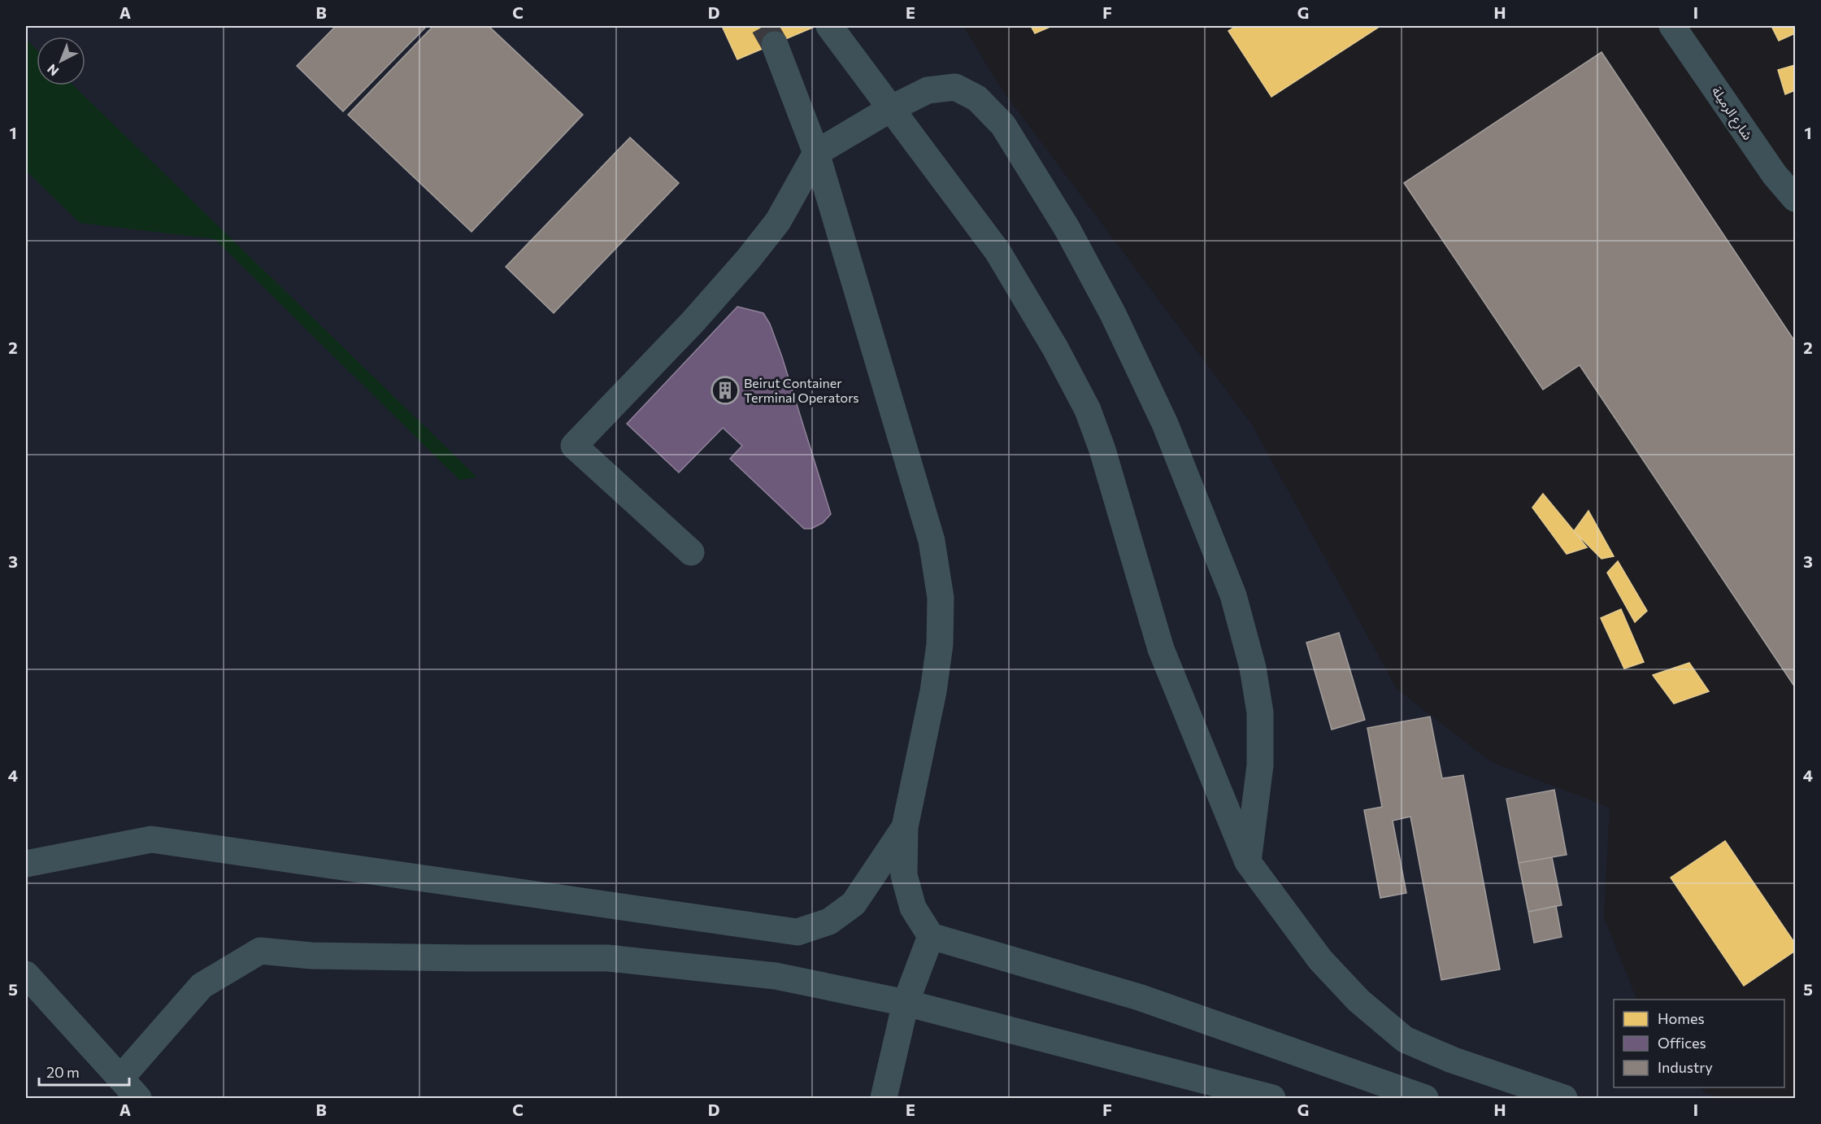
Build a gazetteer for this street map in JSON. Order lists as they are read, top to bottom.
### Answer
{
  "streets": {
    "street": ["شارع الرميلة"]
  },
  "places": {
    "building": ["Beirut Container Terminal Operators"]
  },
  "legend": ["Homes", "Offices", "Industry"],
  "scale_bar": "20 m",
  "north": "bottom left",
  "grid": {
    "columns": [
      "A",
      "B",
      "C",
      "D",
      "E",
      "F",
      "G",
      "H",
      "I"
    ],
    "rows": [
      "1",
      "2",
      "3",
      "4",
      "5"
    ]
  }
}
